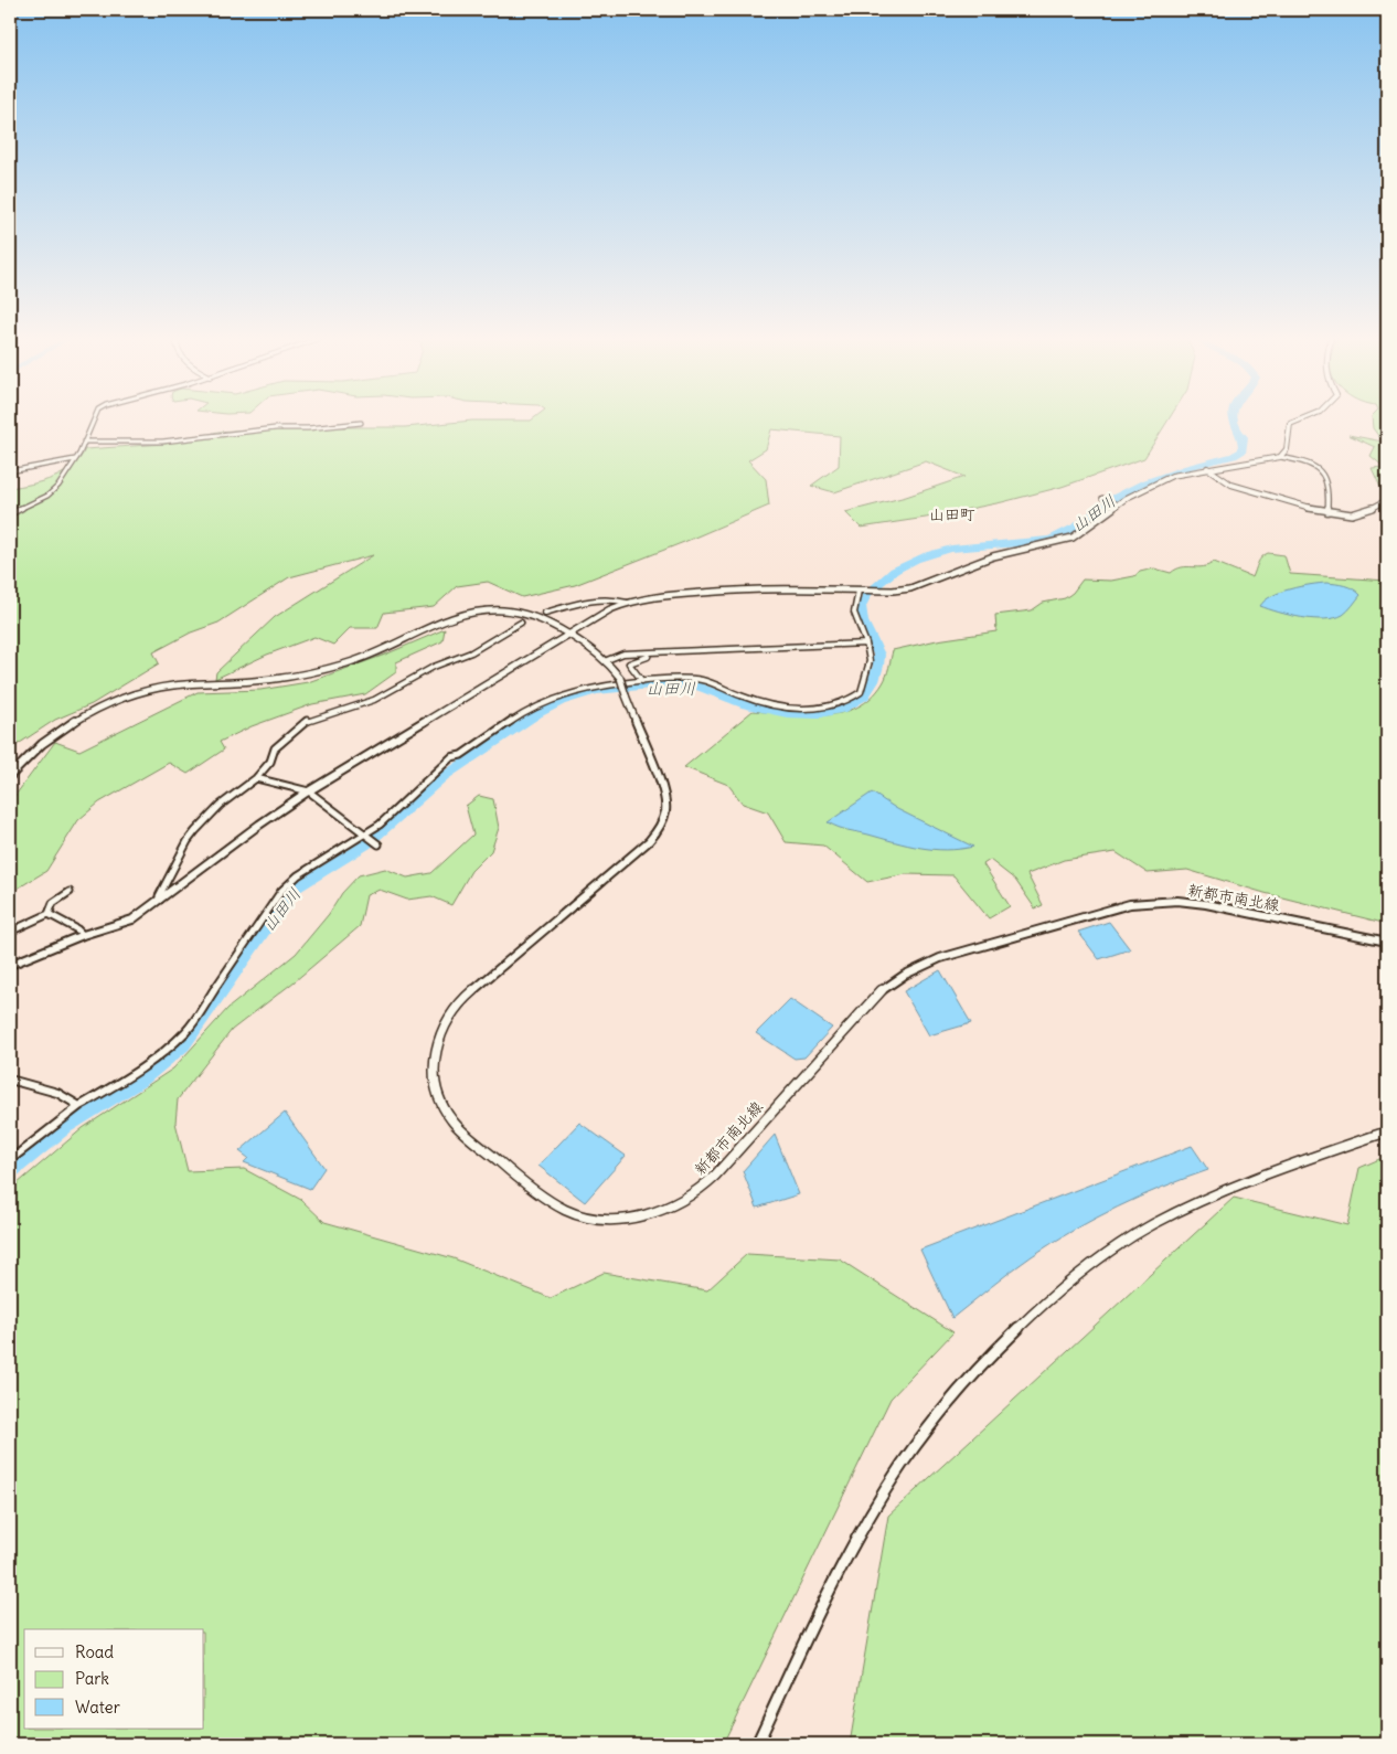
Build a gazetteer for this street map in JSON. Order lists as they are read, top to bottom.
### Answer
{
  "streets": {
    "street": ["新都市南北線"]
  },
  "districts": ["山田町"],
  "water": ["山田川"],
  "legend": ["Road", "Park", "Water"]
}
